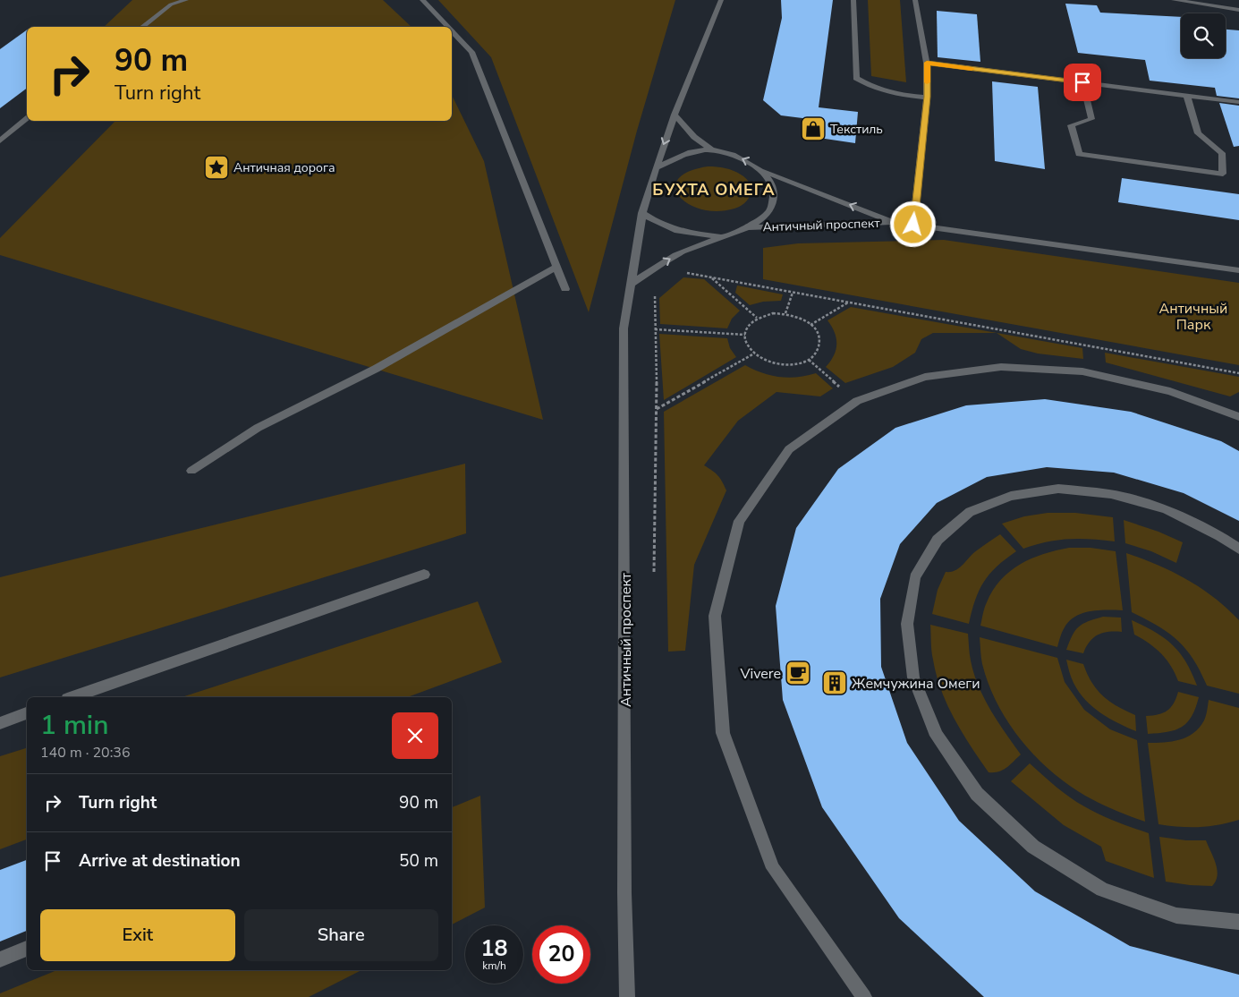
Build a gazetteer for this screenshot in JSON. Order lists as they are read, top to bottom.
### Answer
{
  "streets": {
    "street": ["Античный проспект"]
  },
  "districts": ["БУХТА ОМЕГА"],
  "parks": ["Античный Парк"],
  "places": {
    "shop": ["Текстиль"],
    "place": ["Античная дорога"],
    "cafe": ["Vivere"],
    "building": ["Жемчужина Омеги"]
  },
  "page": {
    "turn": ["90 m", "Turn right"],
    "heading": ["1 min", "140 m · 20:36"],
    "list": [
      {
        "name": "Turn right",
        "value": "90 m"
      },
      {
        "name": "Arrive at destination",
        "value": "50 m"
      }
    ],
    "buttons": ["Exit", "Share"],
    "speed": "18 km/h",
    "limit": "20"
  }
}
